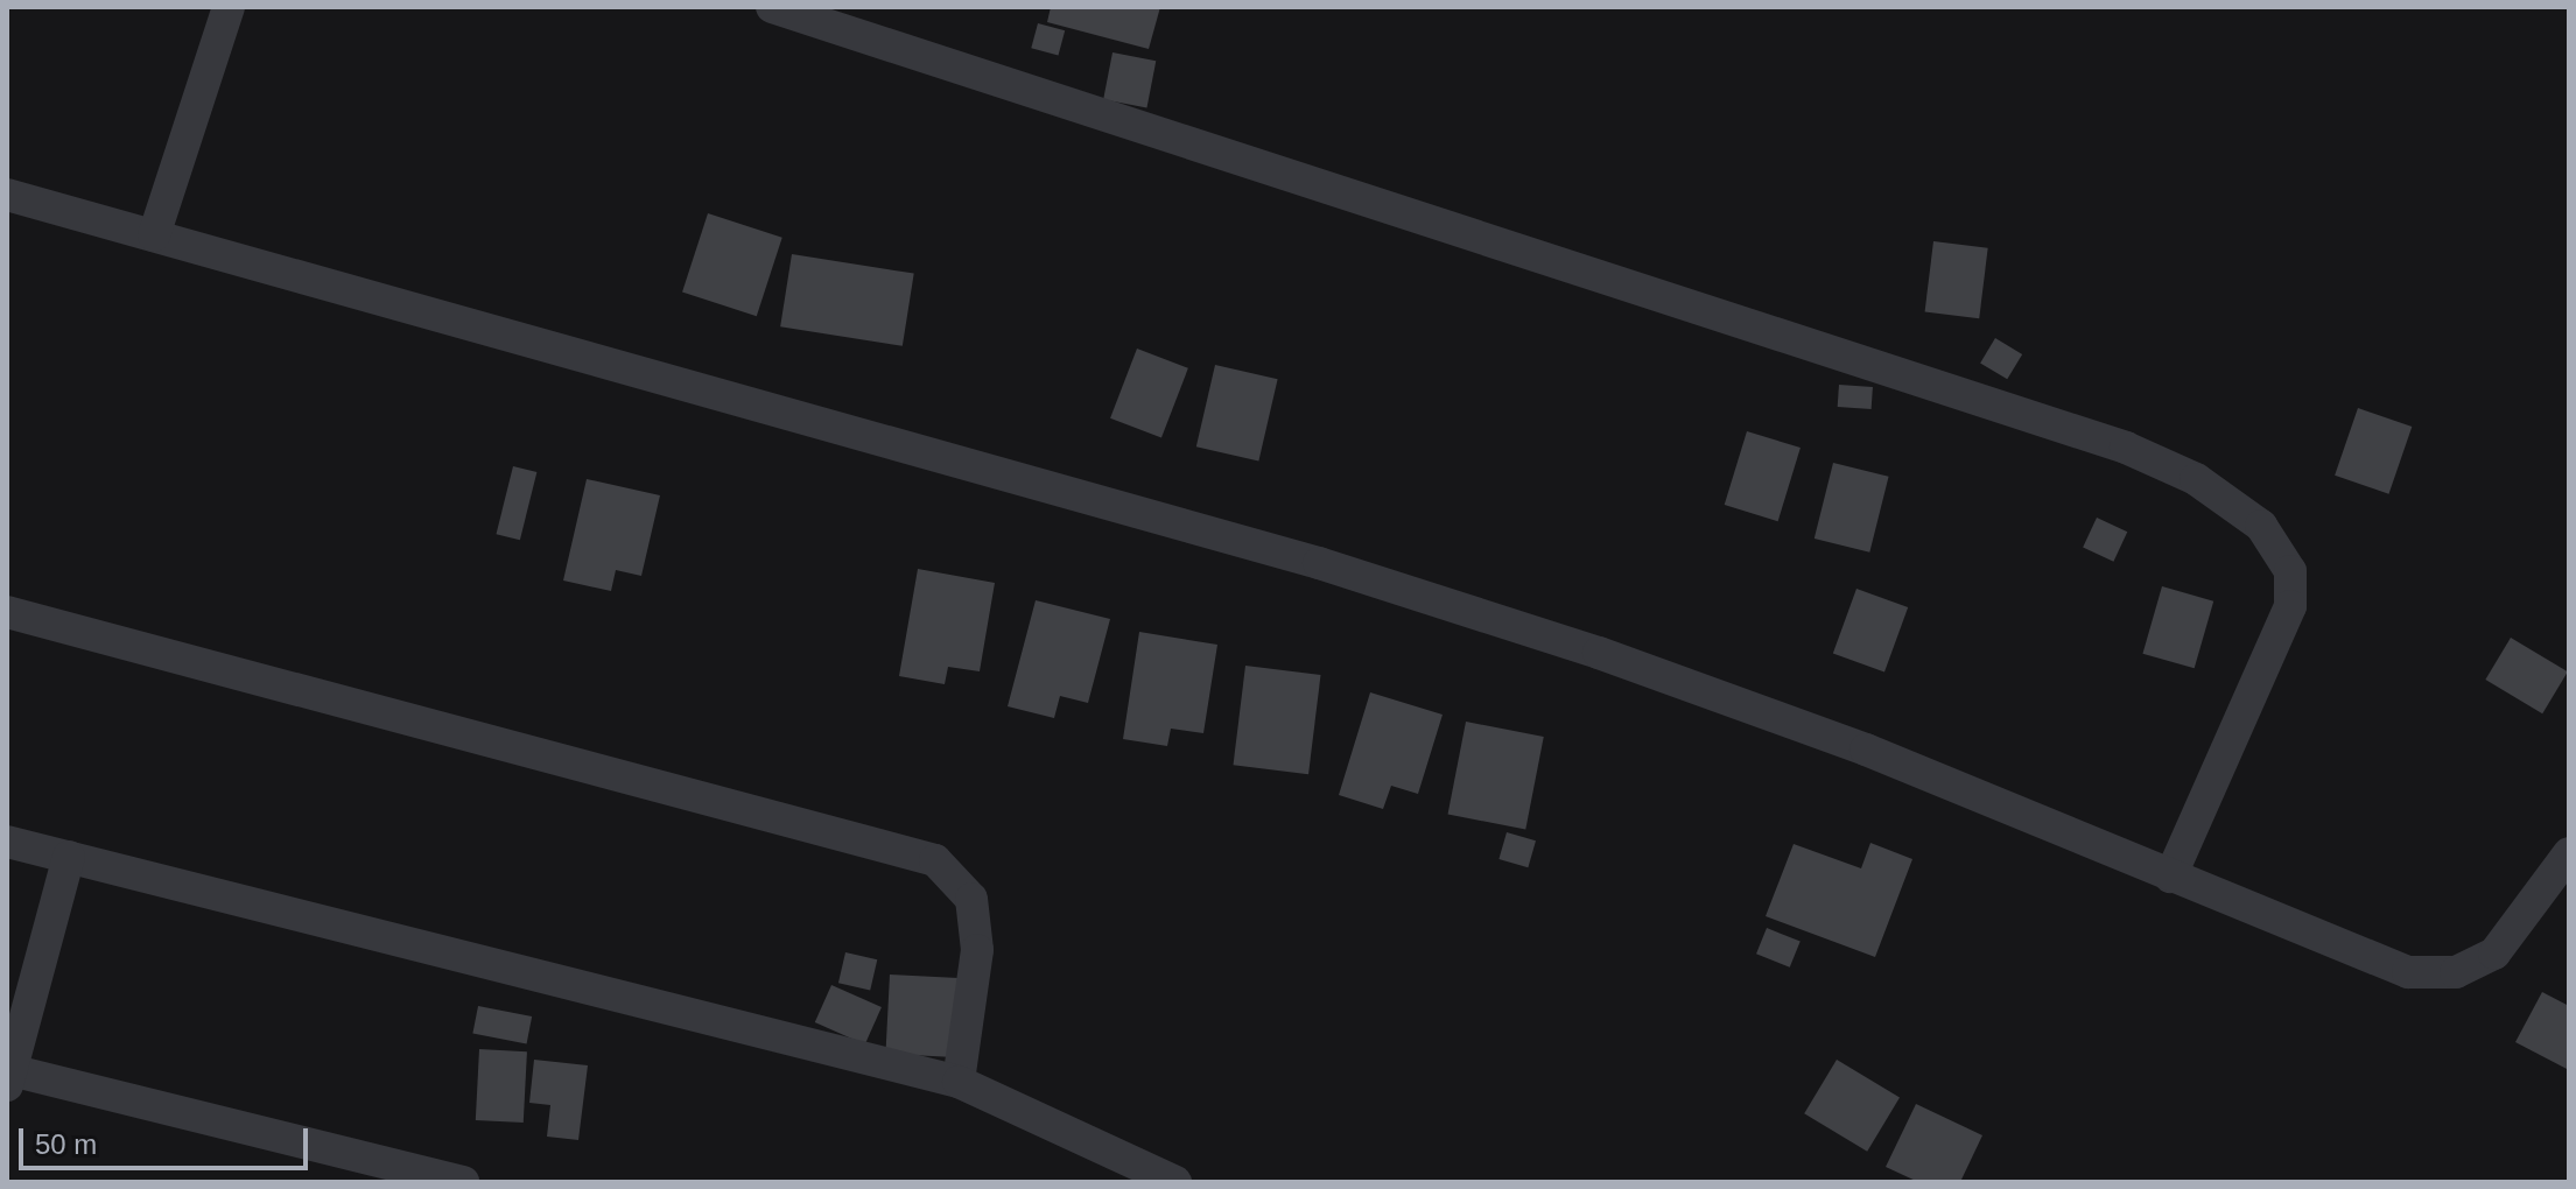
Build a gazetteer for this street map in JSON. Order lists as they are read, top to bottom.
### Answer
{
  "scale_bar": "50 m"
}
